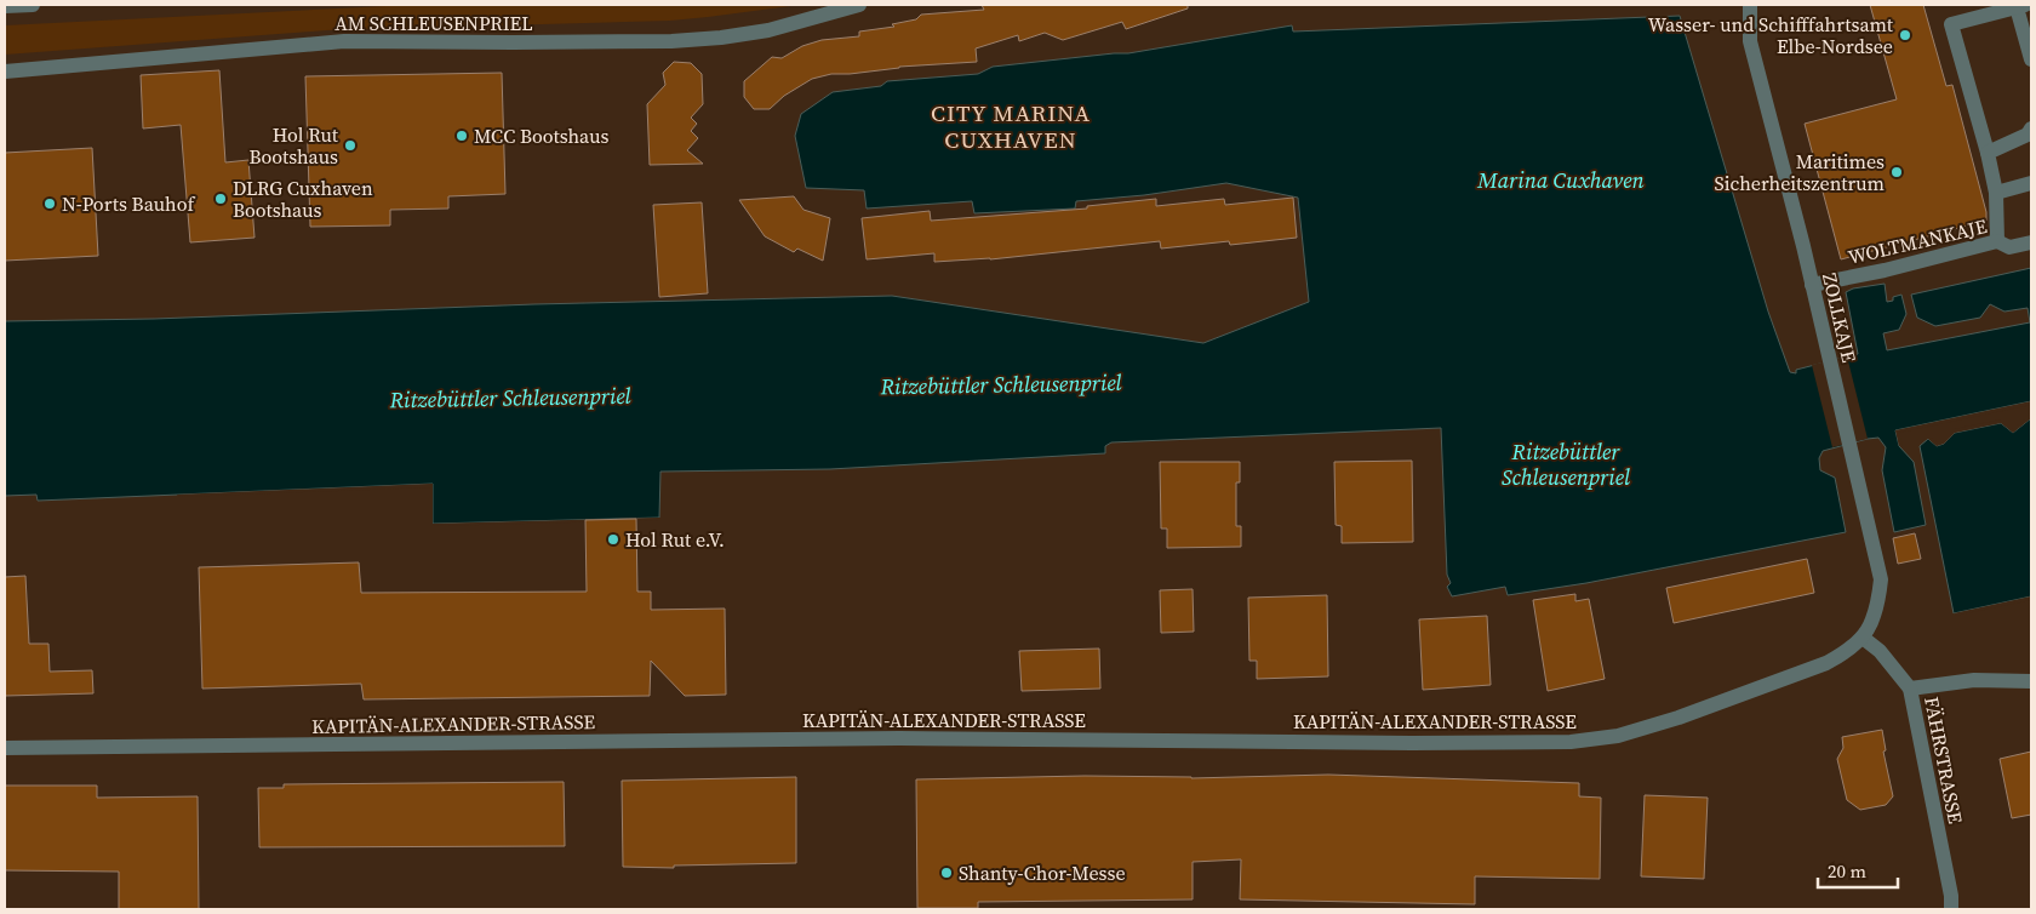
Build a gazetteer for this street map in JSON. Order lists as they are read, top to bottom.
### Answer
{
  "streets": {
    "street": [
      "AM SCHLEUSENPRIEL",
      "WOLTMANKAJE",
      "ZOLLKAJE",
      "KAPITÄN-ALEXANDER-STRASSE",
      "FÄHRSTRASSE"
    ]
  },
  "crossings": [
    ["WOLTMANKAJE", "ZOLLKAJE"],
    ["ZOLLKAJE", "KAPITÄN-ALEXANDER-STRASSE"],
    ["ZOLLKAJE", "FÄHRSTRASSE"],
    ["KAPITÄN-ALEXANDER-STRASSE", "FÄHRSTRASSE"]
  ],
  "districts": ["CITY MARINA CUXHAVEN"],
  "water": ["Marina Cuxhaven", "Ritzebüttler Schleusenpriel"],
  "places": [
    "Wasser- und Schifffahrtsamt Elbe-Nordsee",
    "MCC Bootshaus",
    "Hol Rut Bootshaus",
    "Maritimes Sicherheitszentrum",
    "DLRG Cuxhaven Bootshaus",
    "N-Ports Bauhof",
    "Hol Rut e.V.",
    "Shanty-Chor-Messe"
  ],
  "scale_bar": "20 m"
}
